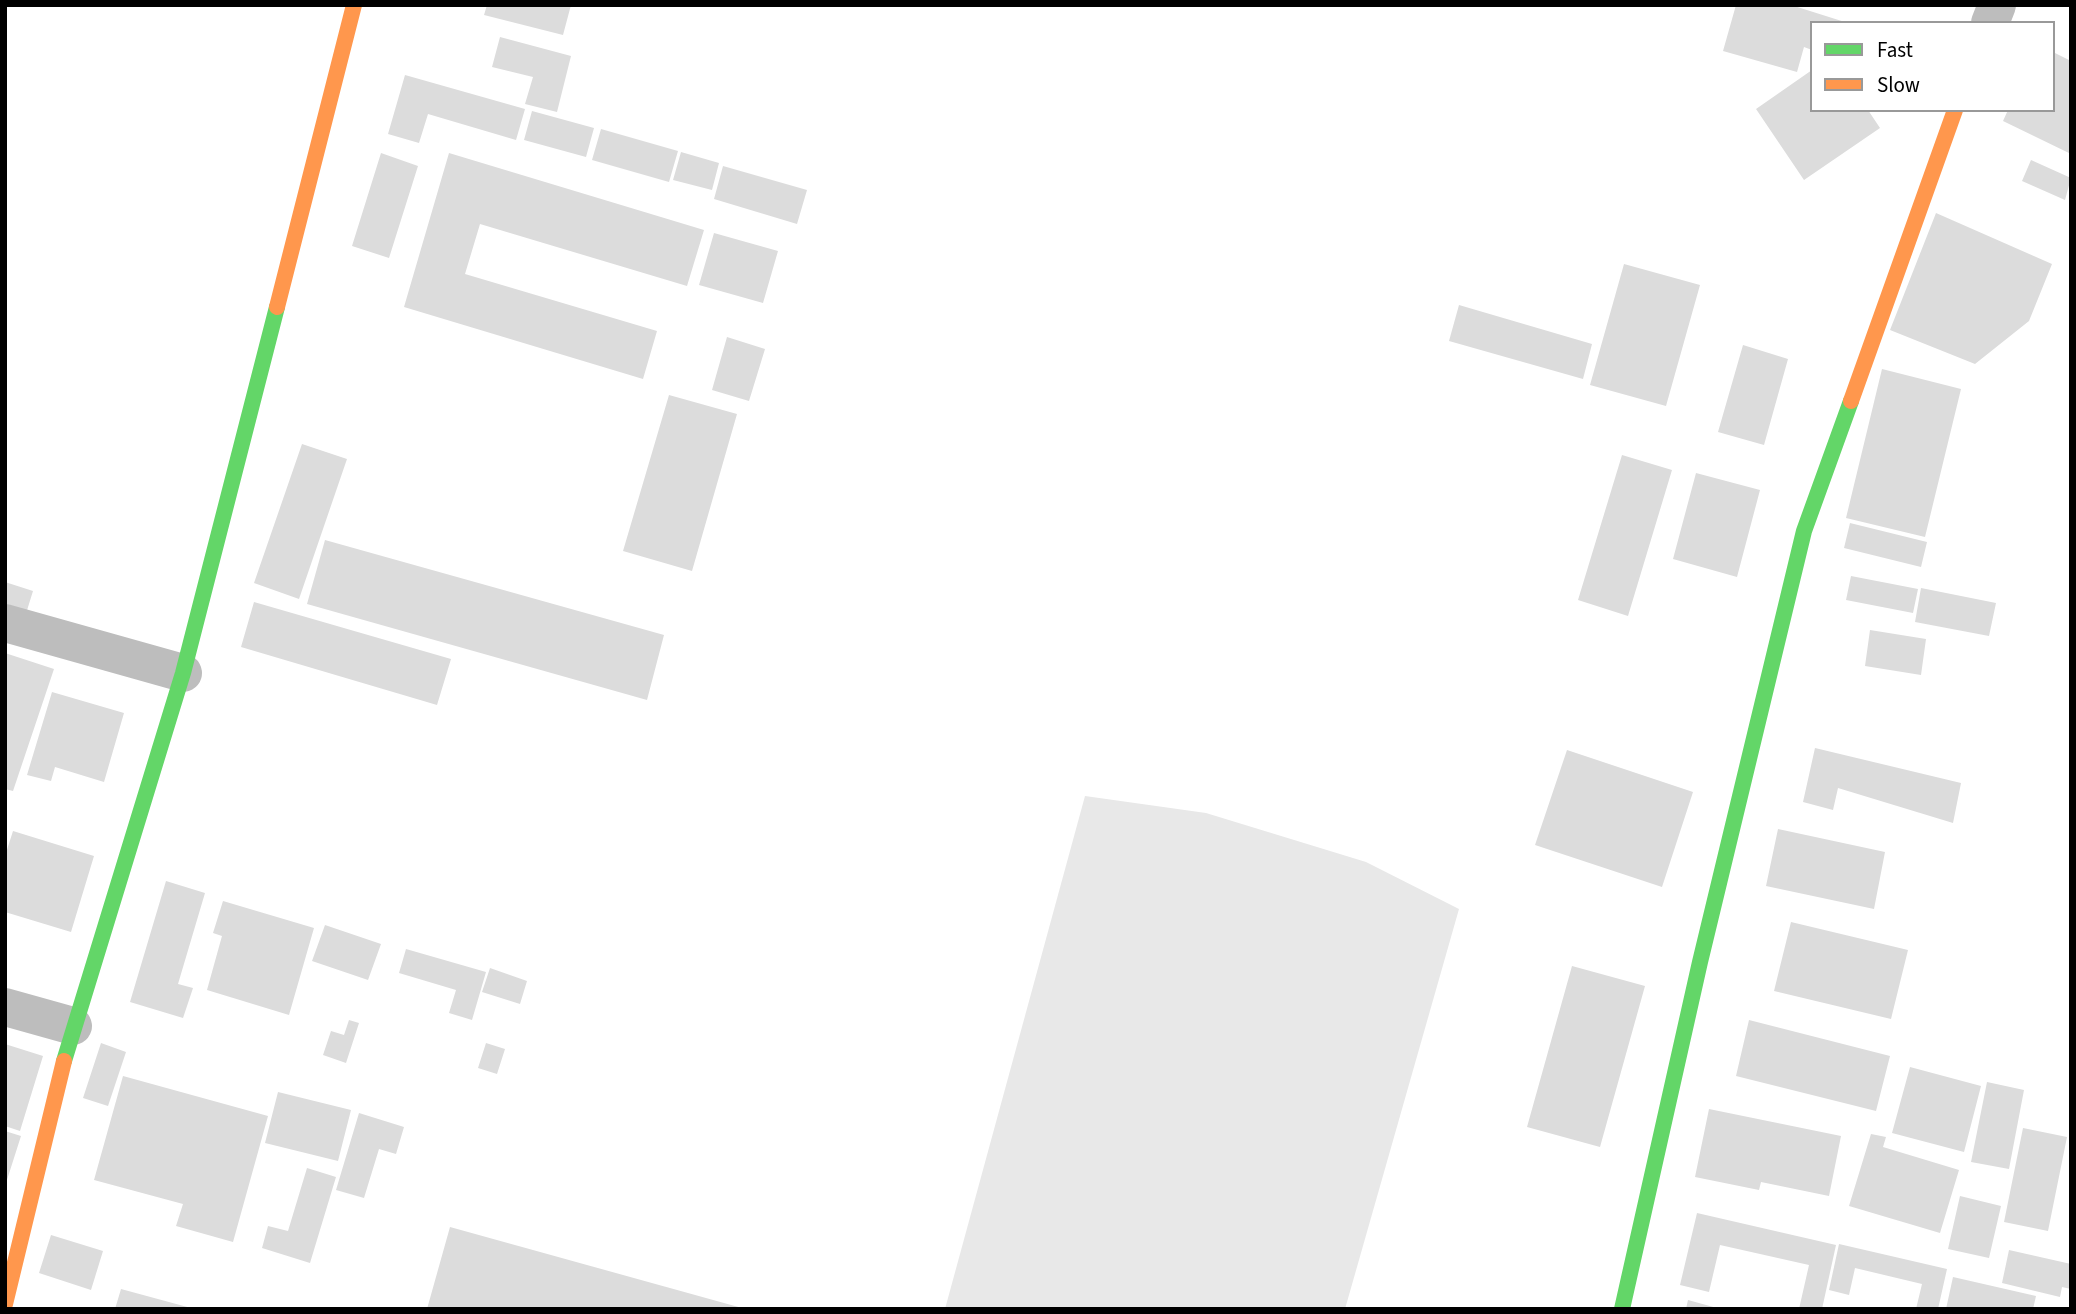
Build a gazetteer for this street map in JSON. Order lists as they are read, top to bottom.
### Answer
{
  "legend": ["Fast", "Slow"]
}
